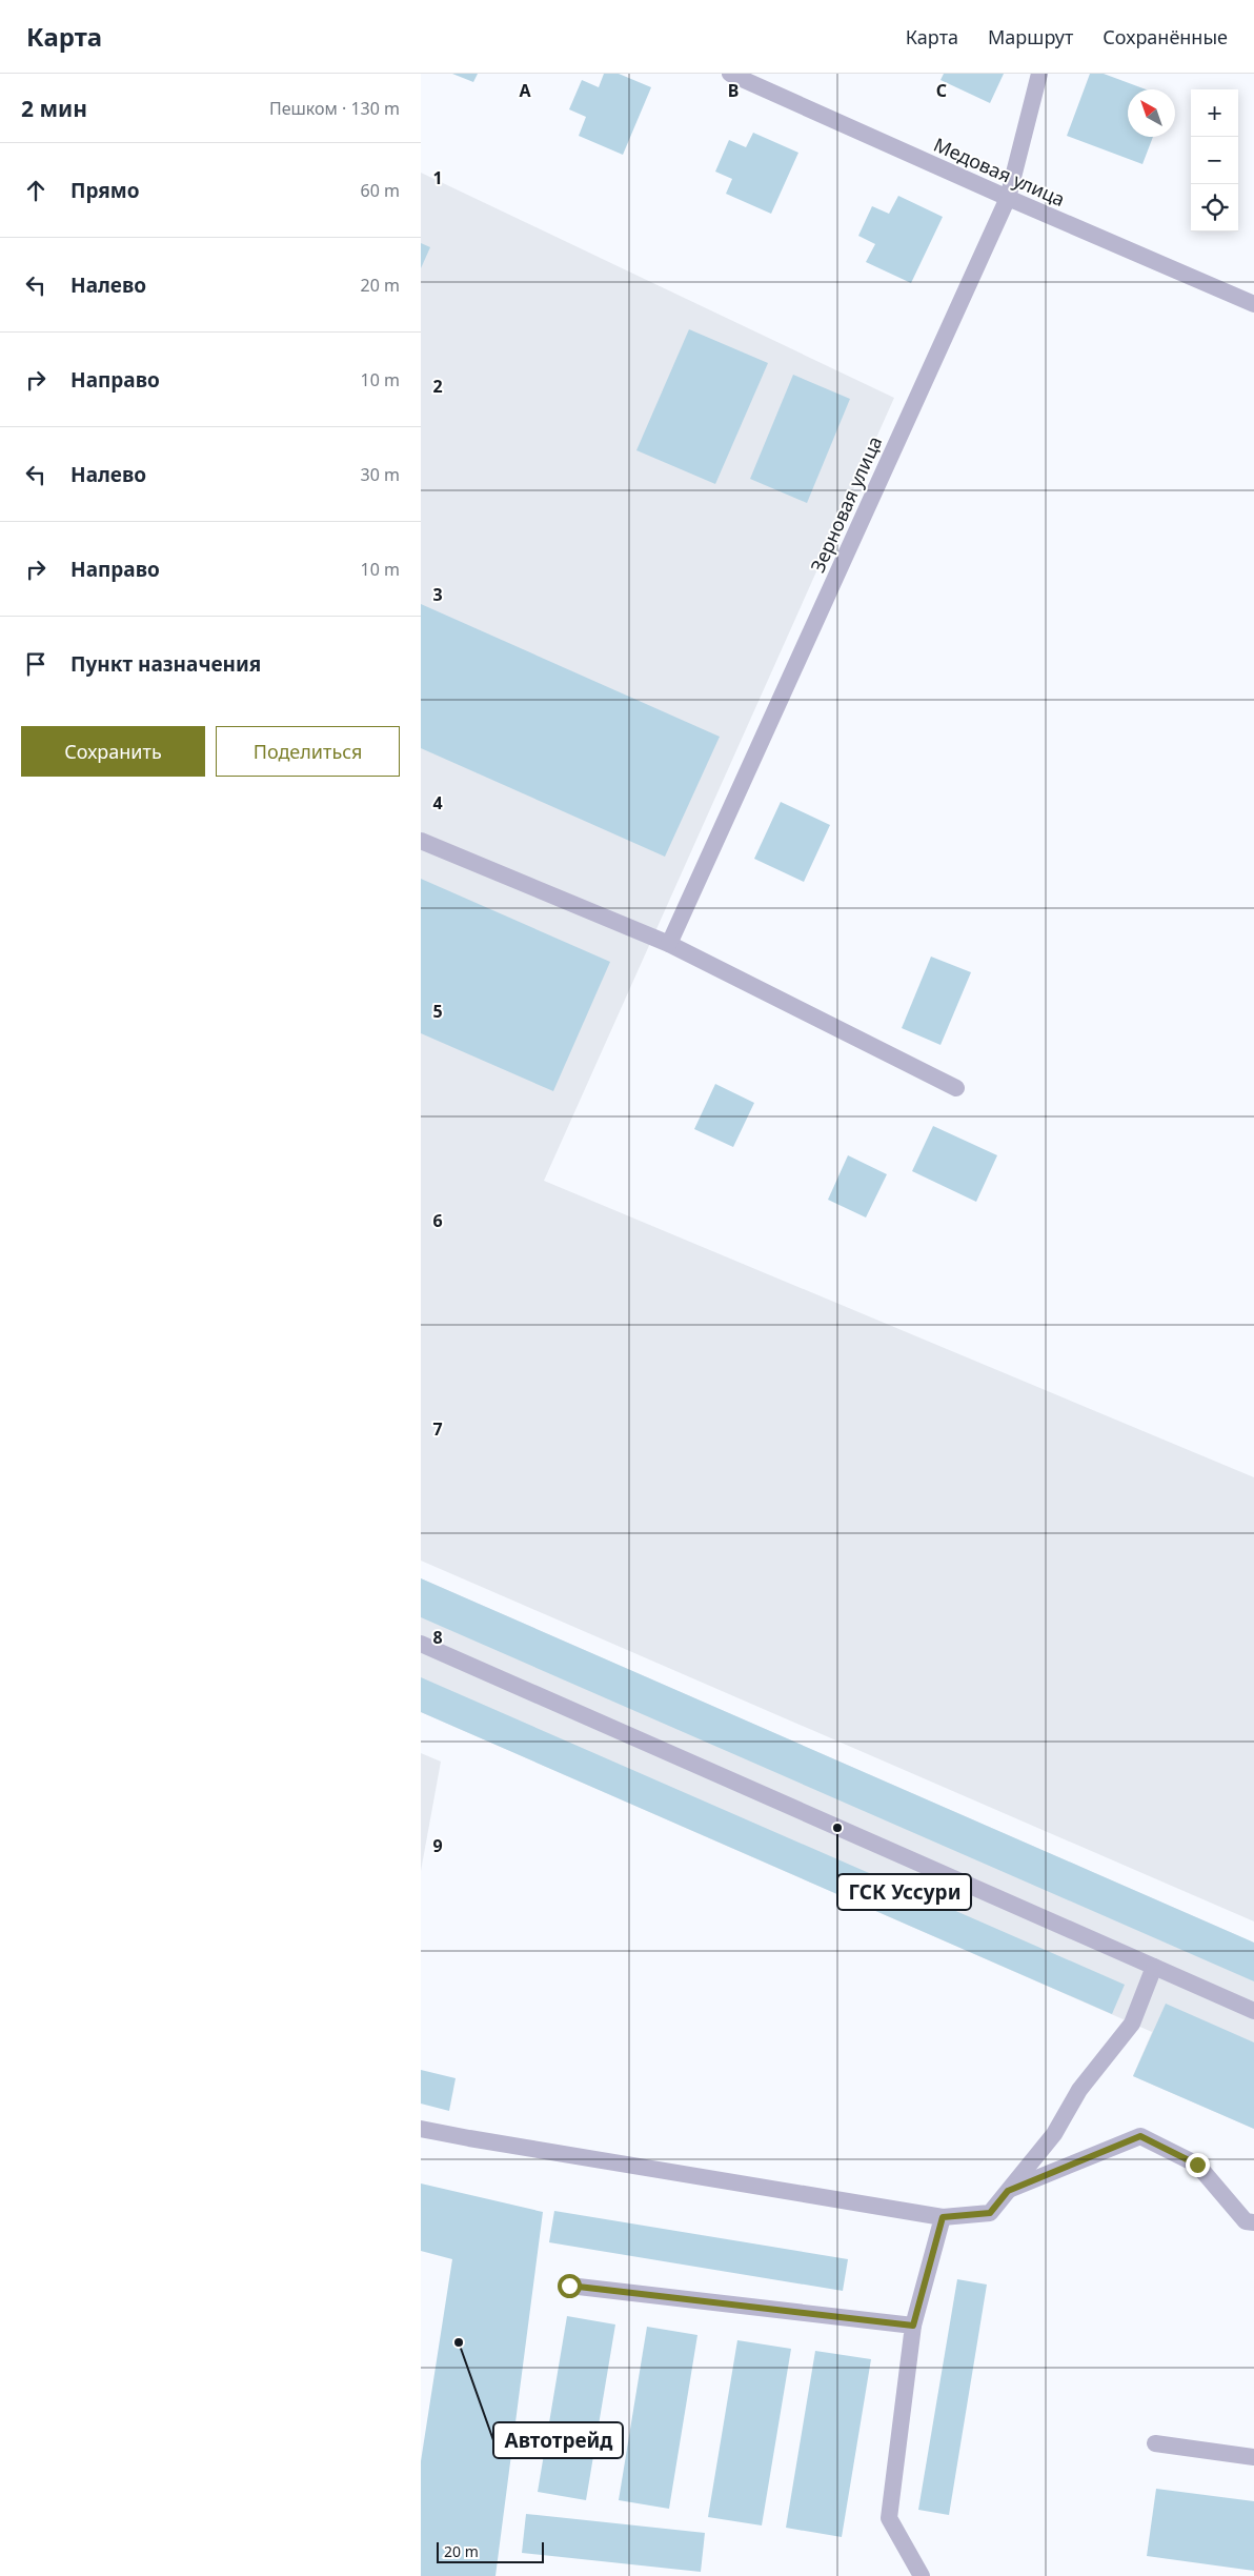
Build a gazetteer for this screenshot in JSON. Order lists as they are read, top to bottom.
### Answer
{
  "streets": {
    "lane": ["Медовая улица", "Зерновая улица"]
  },
  "crossings": [
    ["Медовая улица", "Зерновая улица"]
  ],
  "places": ["ГСК Уссури", "Автотрейд"],
  "scale_bar": "20 m",
  "north": "top left",
  "page": {
    "header": "Карта",
    "nav": ["Карта", "Маршрут", "Сохранённые"],
    "heading": ["2 мин", "Пешком · 130 m"],
    "map_buttons": ["+", "−"],
    "list": [
      ["Прямо", "60 m"],
      ["Налево", "20 m"],
      ["Направо", "10 m"],
      ["Налево", "30 m"],
      ["Направо", "10 m"],
      "Пункт назначения"
    ],
    "buttons": ["Сохранить", "Поделиться"],
    "scale": "20 m"
  },
  "grid": {
    "columns": ["A", "B", "C"],
    "rows": [
      "1",
      "2",
      "3",
      "4",
      "5",
      "6",
      "7",
      "8",
      "9"
    ]
  }
}
